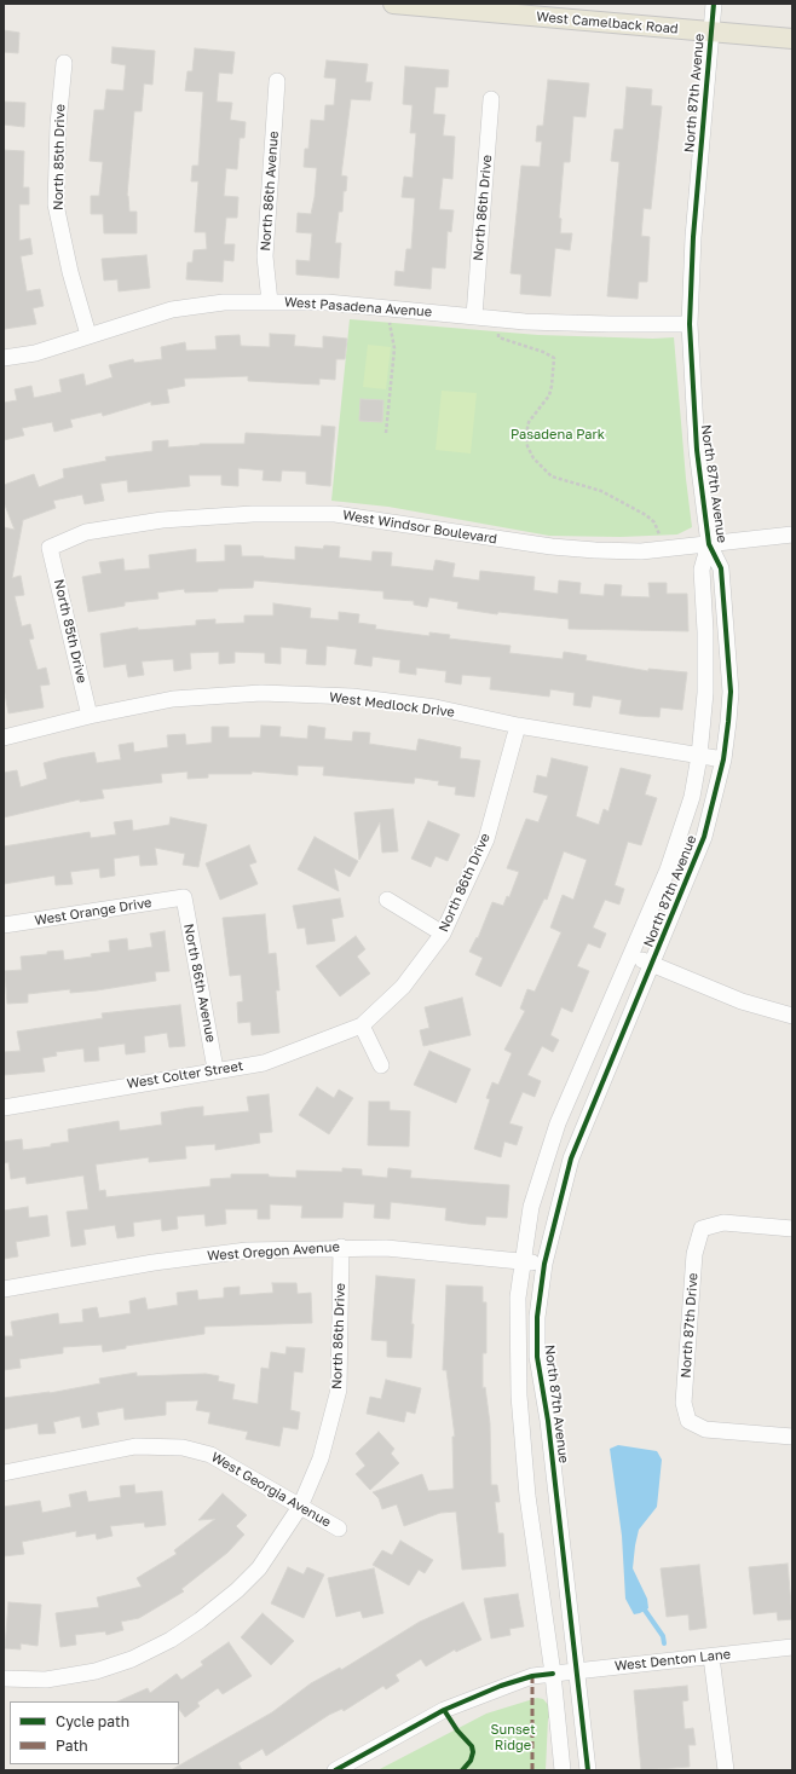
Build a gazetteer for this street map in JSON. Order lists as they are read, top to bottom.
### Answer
{
  "streets": {
    "main road": ["West Camelback Road"],
    "street": [
      "North 87th Avenue",
      "North 85th Drive",
      "North 86th Avenue",
      "North 86th Drive",
      "West Pasadena Avenue",
      "West Windsor Boulevard",
      "West Medlock Drive",
      "West Orange Drive",
      "West Colter Street",
      "West Oregon Avenue",
      "North 87th Drive",
      "West Georgia Avenue",
      "West Denton Lane"
    ]
  },
  "crossings": [
    ["West Camelback Road", "North 87th Avenue"],
    ["North 87th Avenue", "West Pasadena Avenue"],
    ["North 87th Avenue", "West Windsor Boulevard"],
    ["North 87th Avenue", "West Medlock Drive"],
    ["North 87th Avenue", "West Oregon Avenue"],
    ["North 87th Avenue", "West Denton Lane"],
    ["North 85th Drive", "West Pasadena Avenue"],
    ["North 85th Drive", "West Windsor Boulevard"],
    ["North 85th Drive", "West Medlock Drive"],
    ["North 86th Avenue", "West Pasadena Avenue"],
    ["North 86th Avenue", "West Orange Drive"],
    ["North 86th Avenue", "West Colter Street"],
    ["North 86th Drive", "West Pasadena Avenue"],
    ["North 86th Drive", "West Medlock Drive"],
    ["North 86th Drive", "West Colter Street"],
    ["North 86th Drive", "West Oregon Avenue"],
    ["North 86th Drive", "West Georgia Avenue"]
  ],
  "parks": ["Pasadena Park", "Sunset Ridge"],
  "legend": ["Cycle path", "Path"]
}
